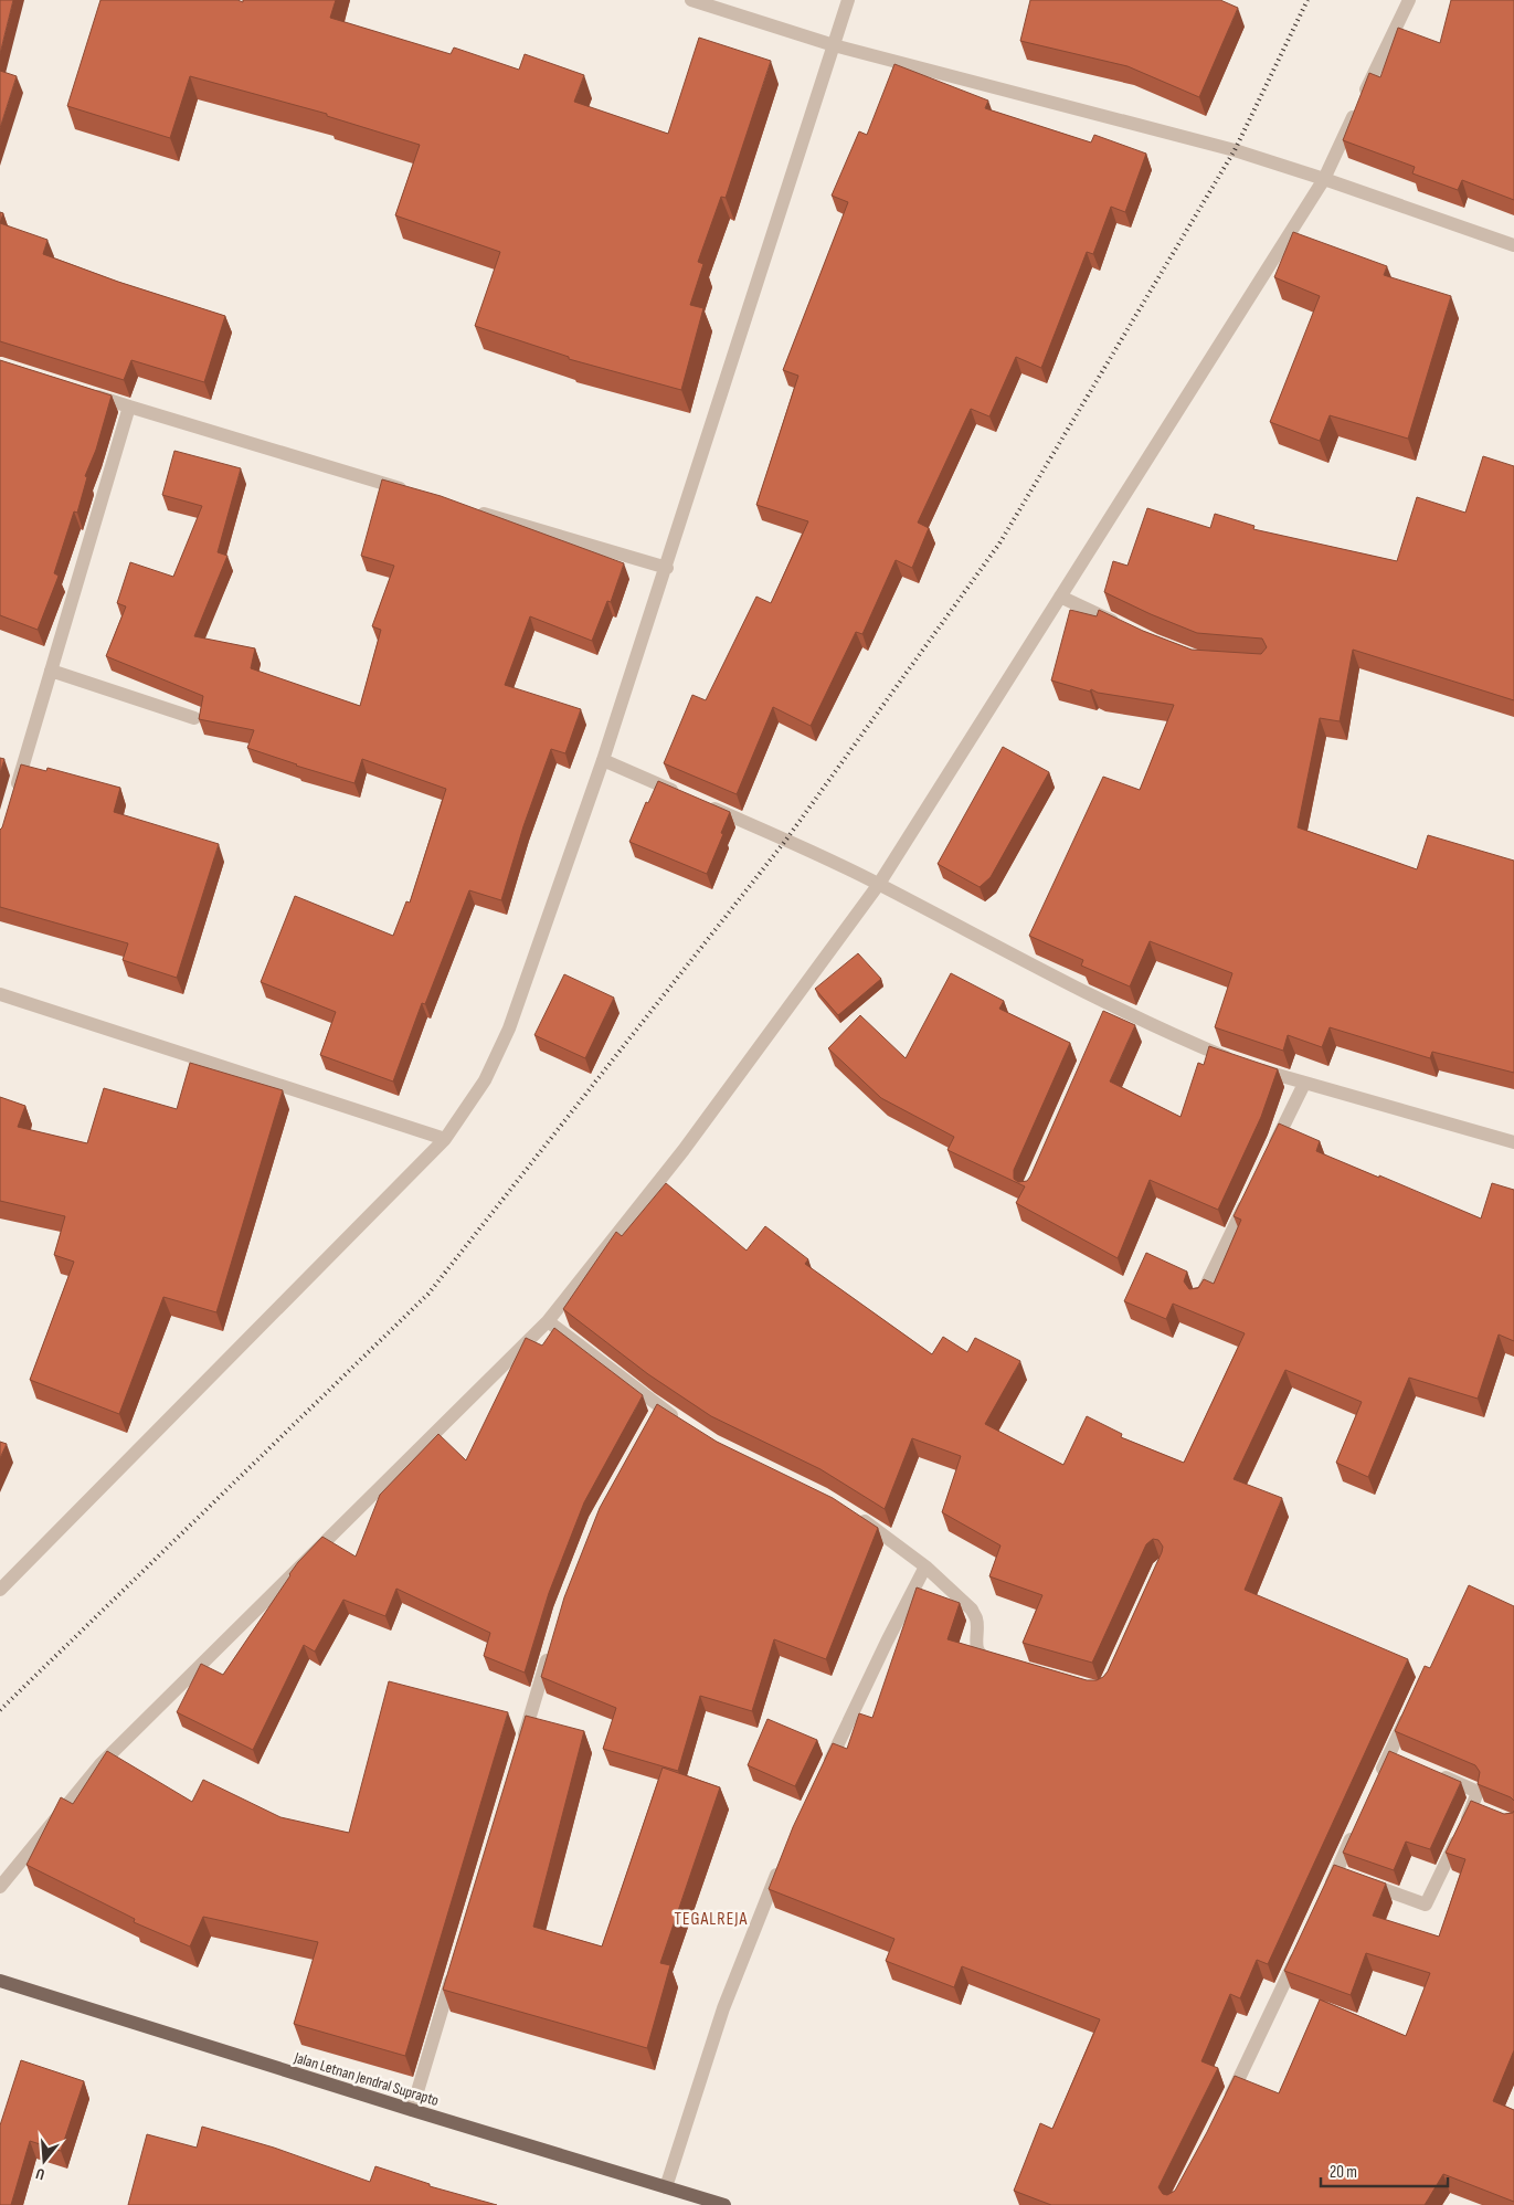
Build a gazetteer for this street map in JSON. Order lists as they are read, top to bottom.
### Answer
{
  "streets": {
    "main road": ["Jalan Letnan Jendral Suprapto"]
  },
  "districts": ["TEGALREJA"],
  "scale_bar": "20 m",
  "north": "bottom"
}
